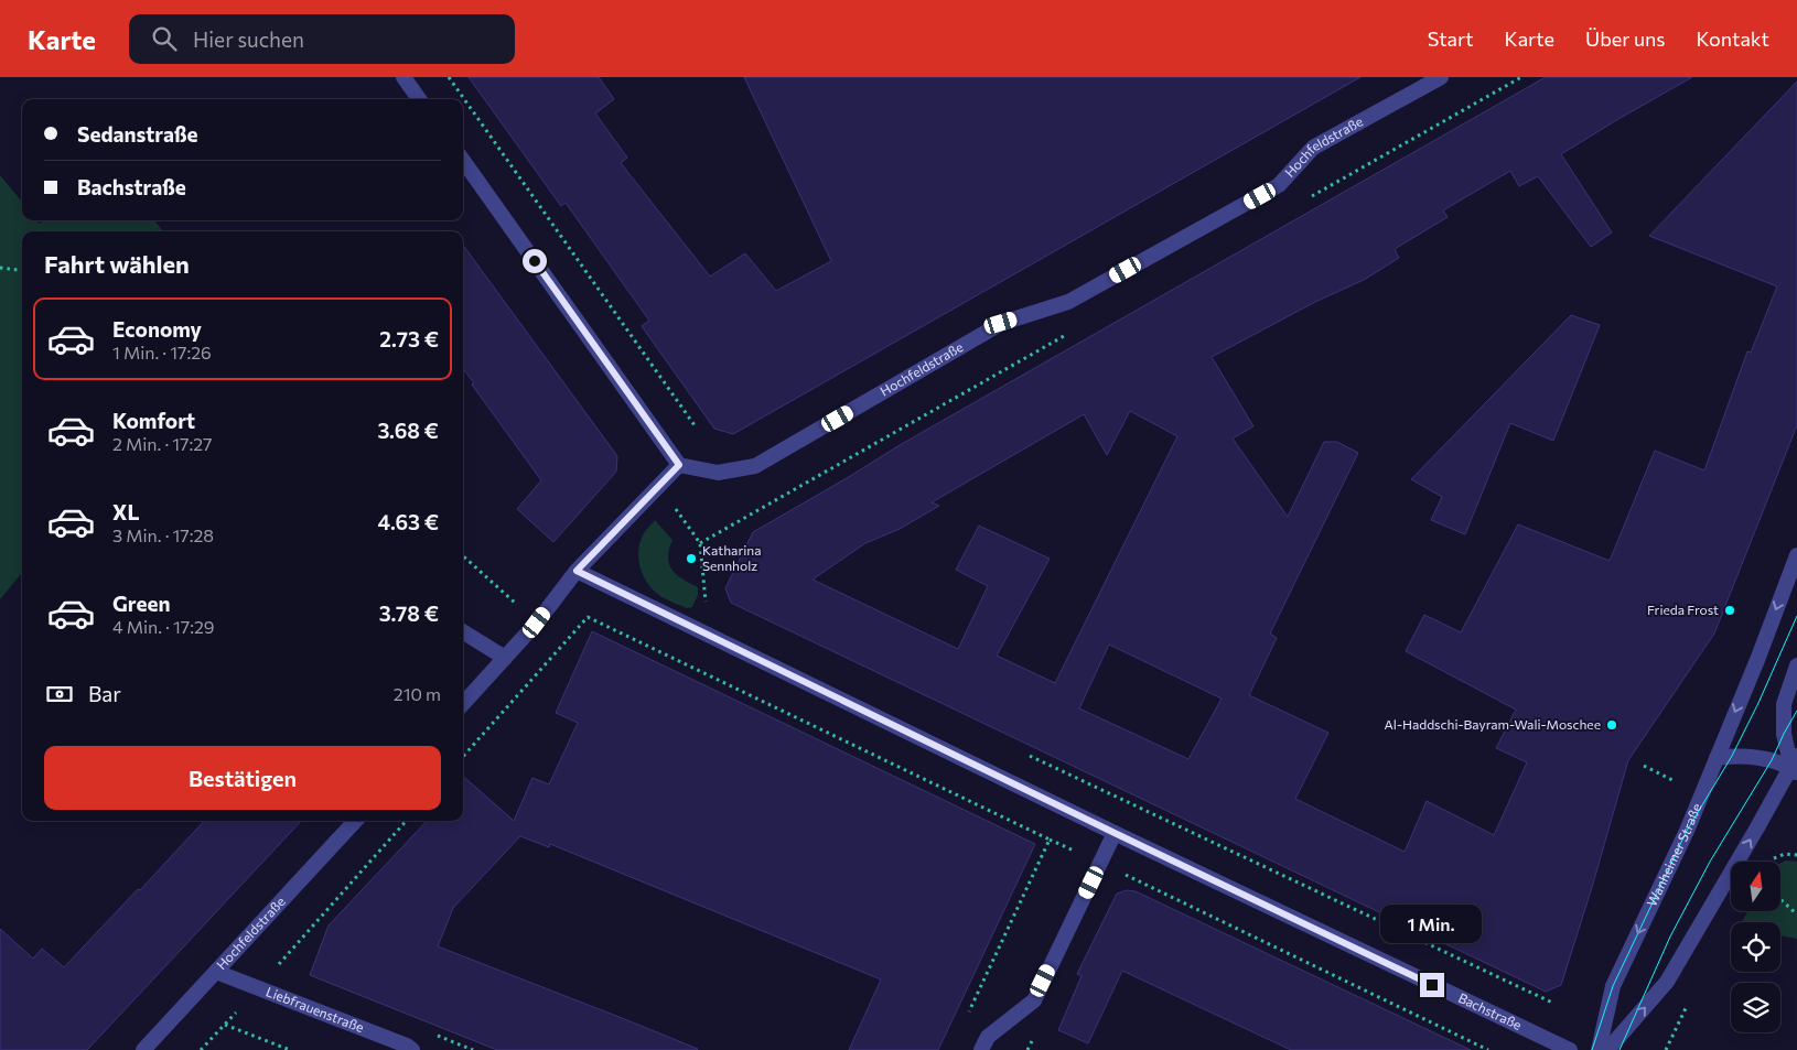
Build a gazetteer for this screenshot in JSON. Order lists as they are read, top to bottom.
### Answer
{
  "streets": {
    "street": [
      "Hochfeldstraße",
      "Wanheimer Straße",
      "Liebfrauenstraße",
      "Bachstraße"
    ]
  },
  "crossings": [
    ["Hochfeldstraße", "Liebfrauenstraße"]
  ],
  "places": ["Katharina Sennholz", "Frieda Frost", "Al-Haddschi-Bayram-Wali-Moschee"],
  "north": "top",
  "page": {
    "header": "Karte",
    "search": "Hier suchen",
    "nav": [
      "Start",
      "Karte",
      "Über uns",
      "Kontakt"
    ],
    "banner": ["Sedanstraße", "Bachstraße"],
    "heading": "Fahrt wählen",
    "list": [
      {
        "name": "Economy",
        "note": "1 Min. · 17:26",
        "value": "2.73 €"
      },
      {
        "name": "Komfort",
        "note": "2 Min. · 17:27",
        "value": "3.68 €"
      },
      {
        "name": "XL",
        "note": "3 Min. · 17:28",
        "value": "4.63 €"
      },
      {
        "name": "Green",
        "note": "4 Min. · 17:29",
        "value": "3.78 €"
      }
    ],
    "pay": ["Bar", "210 m"],
    "buttons": "Bestätigen",
    "bubble": "1 Min."
  }
}
